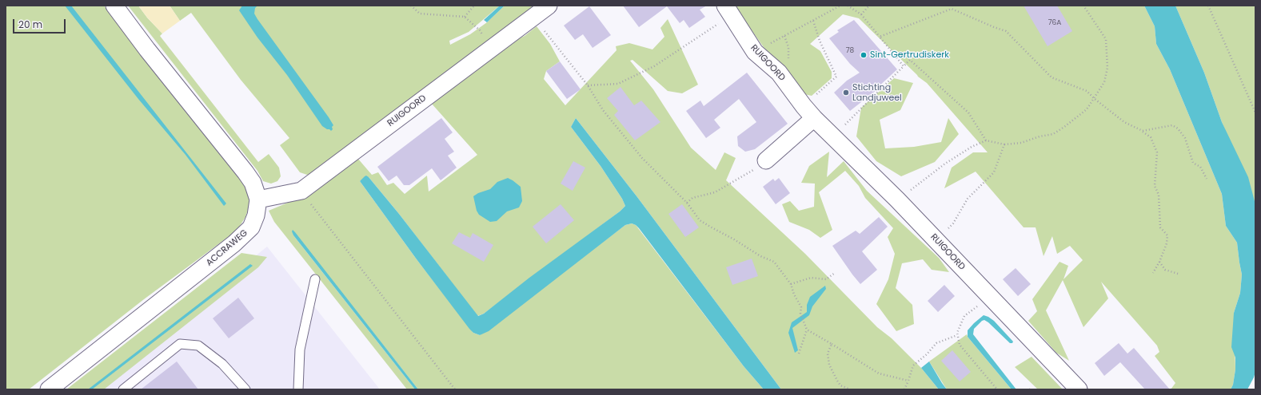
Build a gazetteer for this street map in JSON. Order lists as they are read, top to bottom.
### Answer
{
  "streets": {
    "street": ["RUIGOORD", "ACCRAWEG"]
  },
  "crossings": [
    ["RUIGOORD", "ACCRAWEG"]
  ],
  "places": ["Sint-Gertrudiskerk", "Stichting Landjuweel"],
  "house_numbers": ["76A", "78"],
  "scale_bar": "20 m"
}
